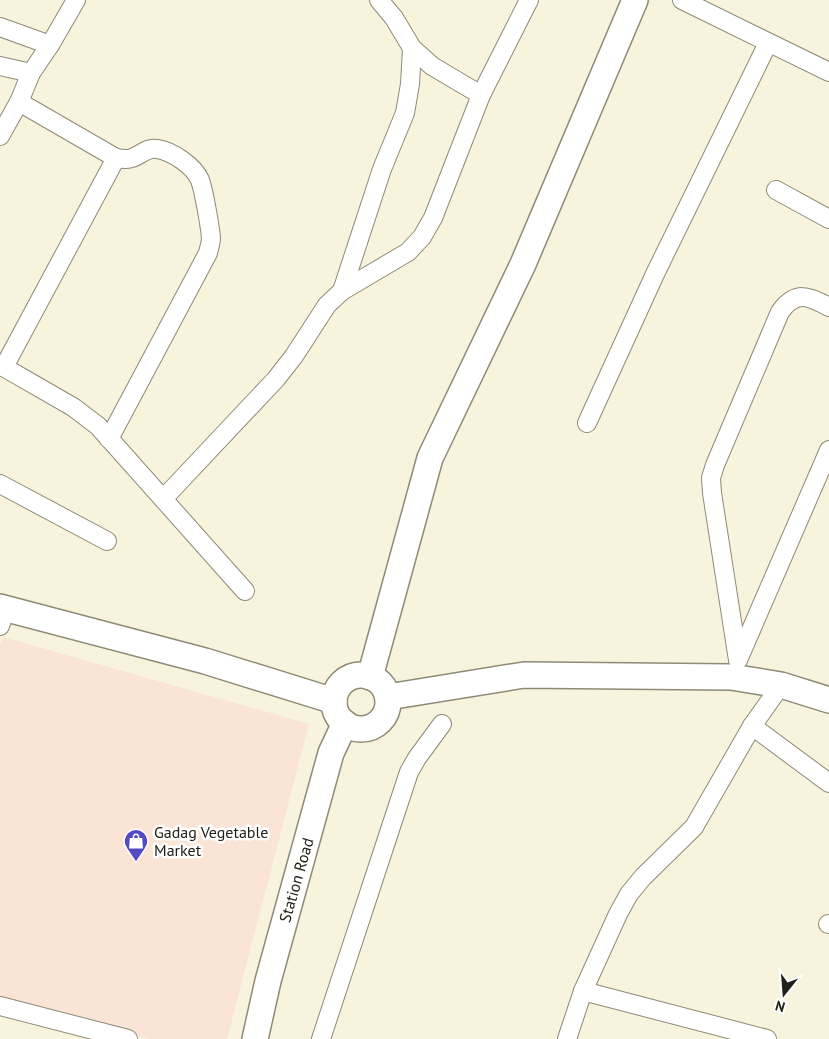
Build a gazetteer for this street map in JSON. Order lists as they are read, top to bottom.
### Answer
{
  "streets": {
    "main road": ["Station Road"]
  },
  "places": {
    "shop": ["Gadag Vegetable Market"]
  },
  "north": "bottom"
}
